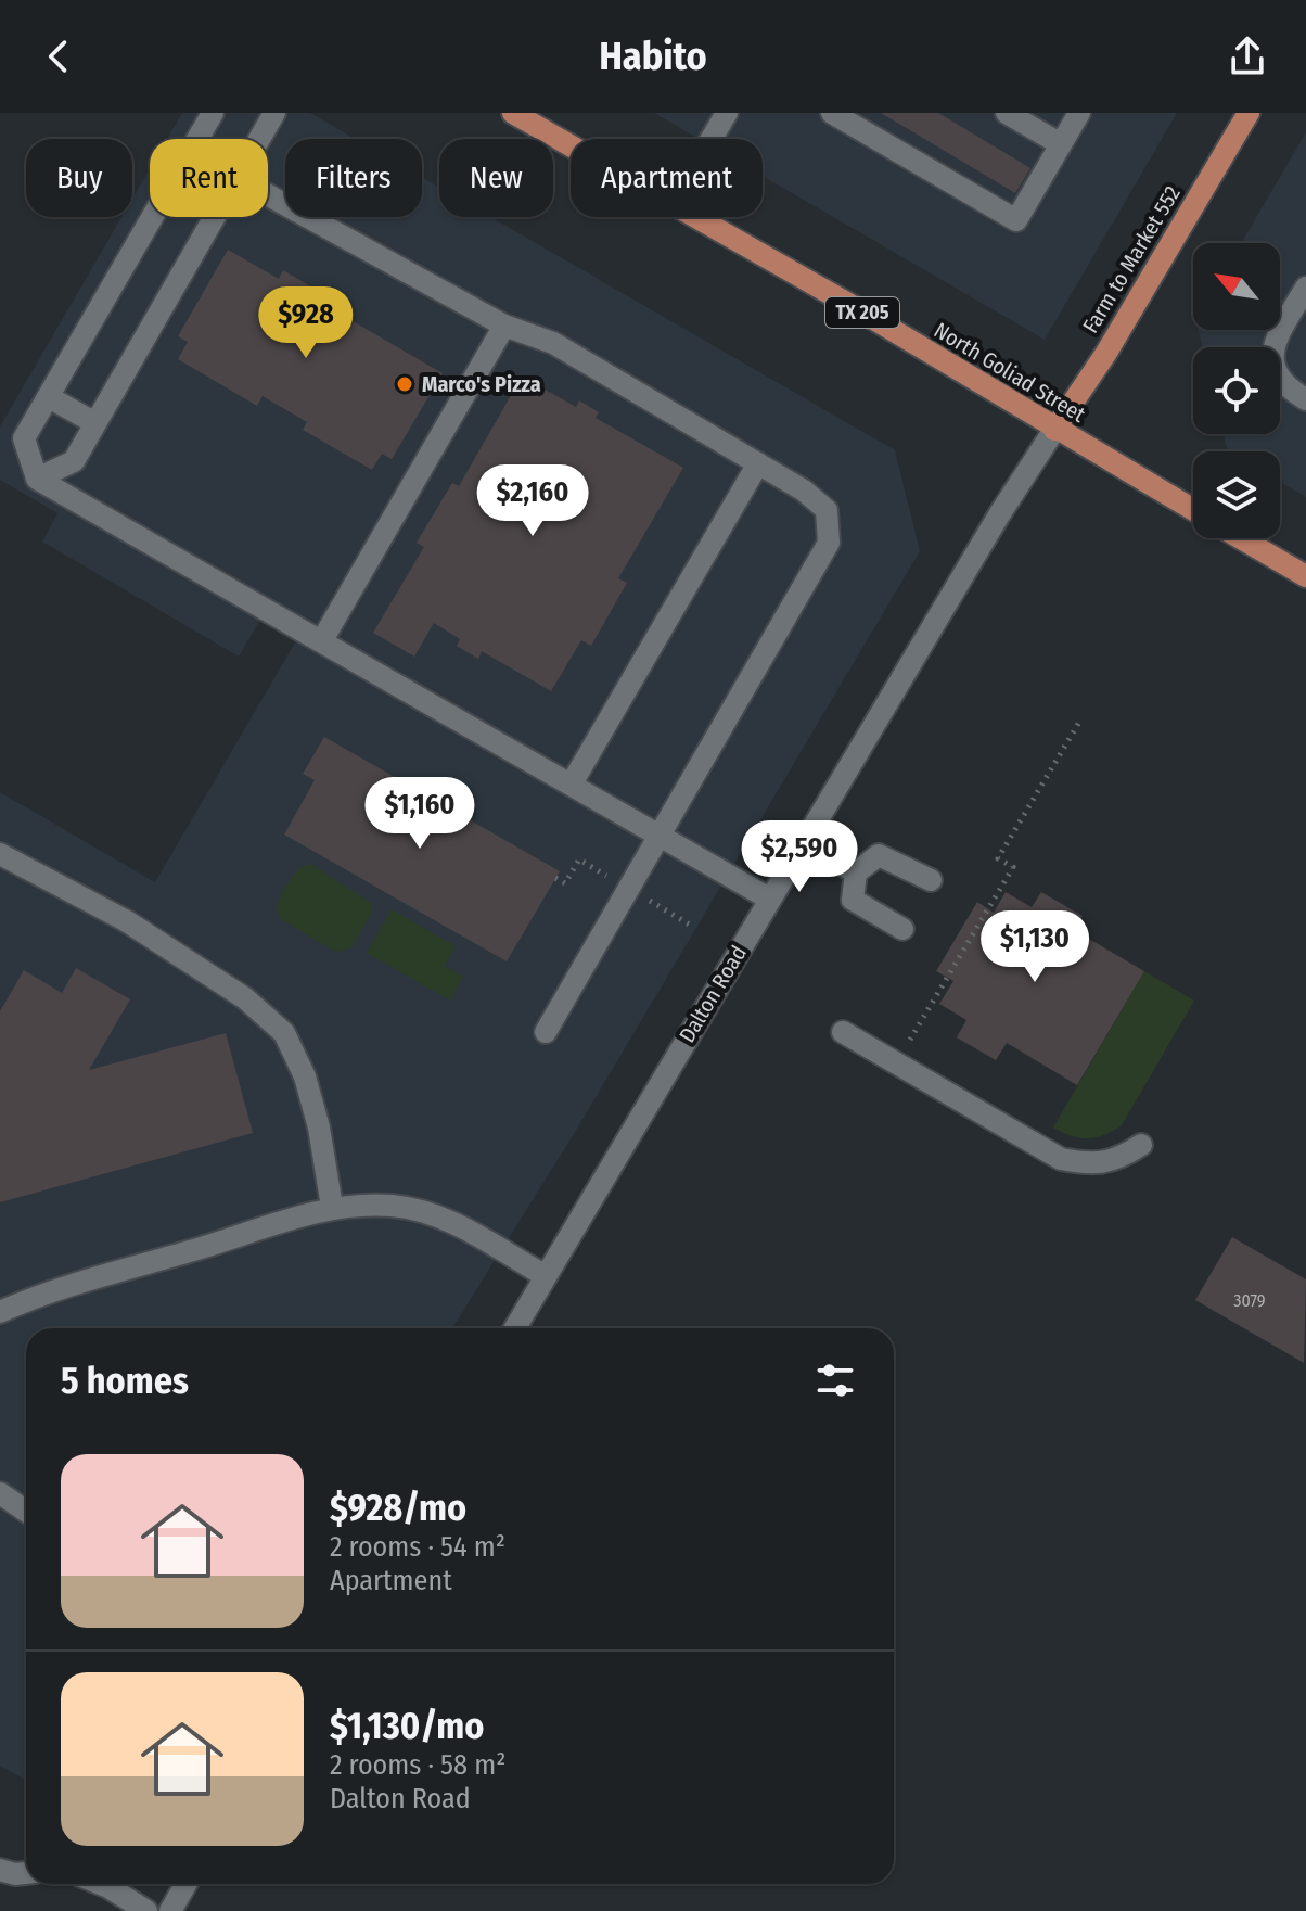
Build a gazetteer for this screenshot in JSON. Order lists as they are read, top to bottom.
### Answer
{
  "streets": {
    "main road": ["Farm to Market 552", "TX 205", "North Goliad Street"],
    "street": ["Dalton Road"]
  },
  "crossings": [
    ["Farm to Market 552", "North Goliad Street"],
    ["Farm to Market 552", "Dalton Road"],
    ["North Goliad Street", "Dalton Road"]
  ],
  "places": ["Marco's Pizza"],
  "house_numbers": ["3079"],
  "north": "top left",
  "page": {
    "header": "Habito",
    "chip": [
      "Buy",
      "Rent",
      "Filters",
      "New",
      "Apartment"
    ],
    "price": [
      "$928",
      "$2,160",
      "$1,160",
      "$2,590",
      "$1,130"
    ],
    "heading": "5 homes",
    "list": [
      {
        "name": "$928/mo",
        "note": "2 rooms · 54 m² · Apartment"
      },
      {
        "name": "$1,130/mo",
        "note": "2 rooms · 58 m² · Dalton Road"
      }
    ]
  }
}
